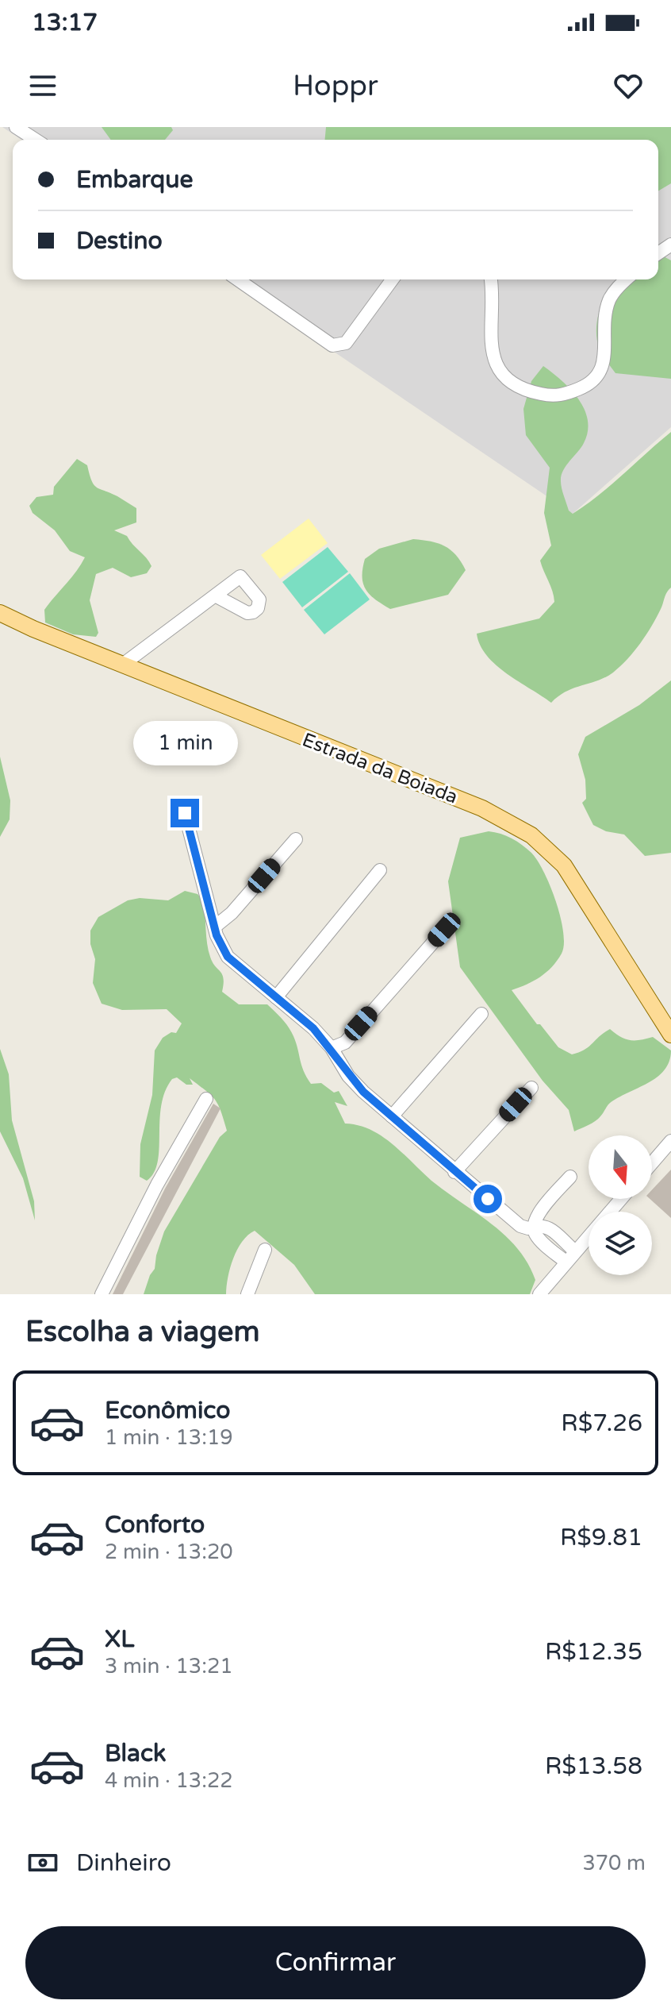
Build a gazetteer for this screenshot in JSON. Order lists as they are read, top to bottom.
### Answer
{
  "streets": {
    "main road": ["Estrada da Boiada"]
  },
  "north": "bottom",
  "page": {
    "status": "13:17",
    "header": "Hoppr",
    "banner": ["Embarque", "Destino"],
    "bubble": "1 min",
    "heading": "Escolha a viagem",
    "list": [
      {
        "name": "Econômico",
        "note": "1 min · 13:19",
        "value": "R$7.26"
      },
      {
        "name": "Conforto",
        "note": "2 min · 13:20",
        "value": "R$9.81"
      },
      {
        "name": "XL",
        "note": "3 min · 13:21",
        "value": "R$12.35"
      },
      {
        "name": "Black",
        "note": "4 min · 13:22",
        "value": "R$13.58"
      }
    ],
    "pay": ["Dinheiro", "370 m"],
    "buttons": "Confirmar"
  }
}
